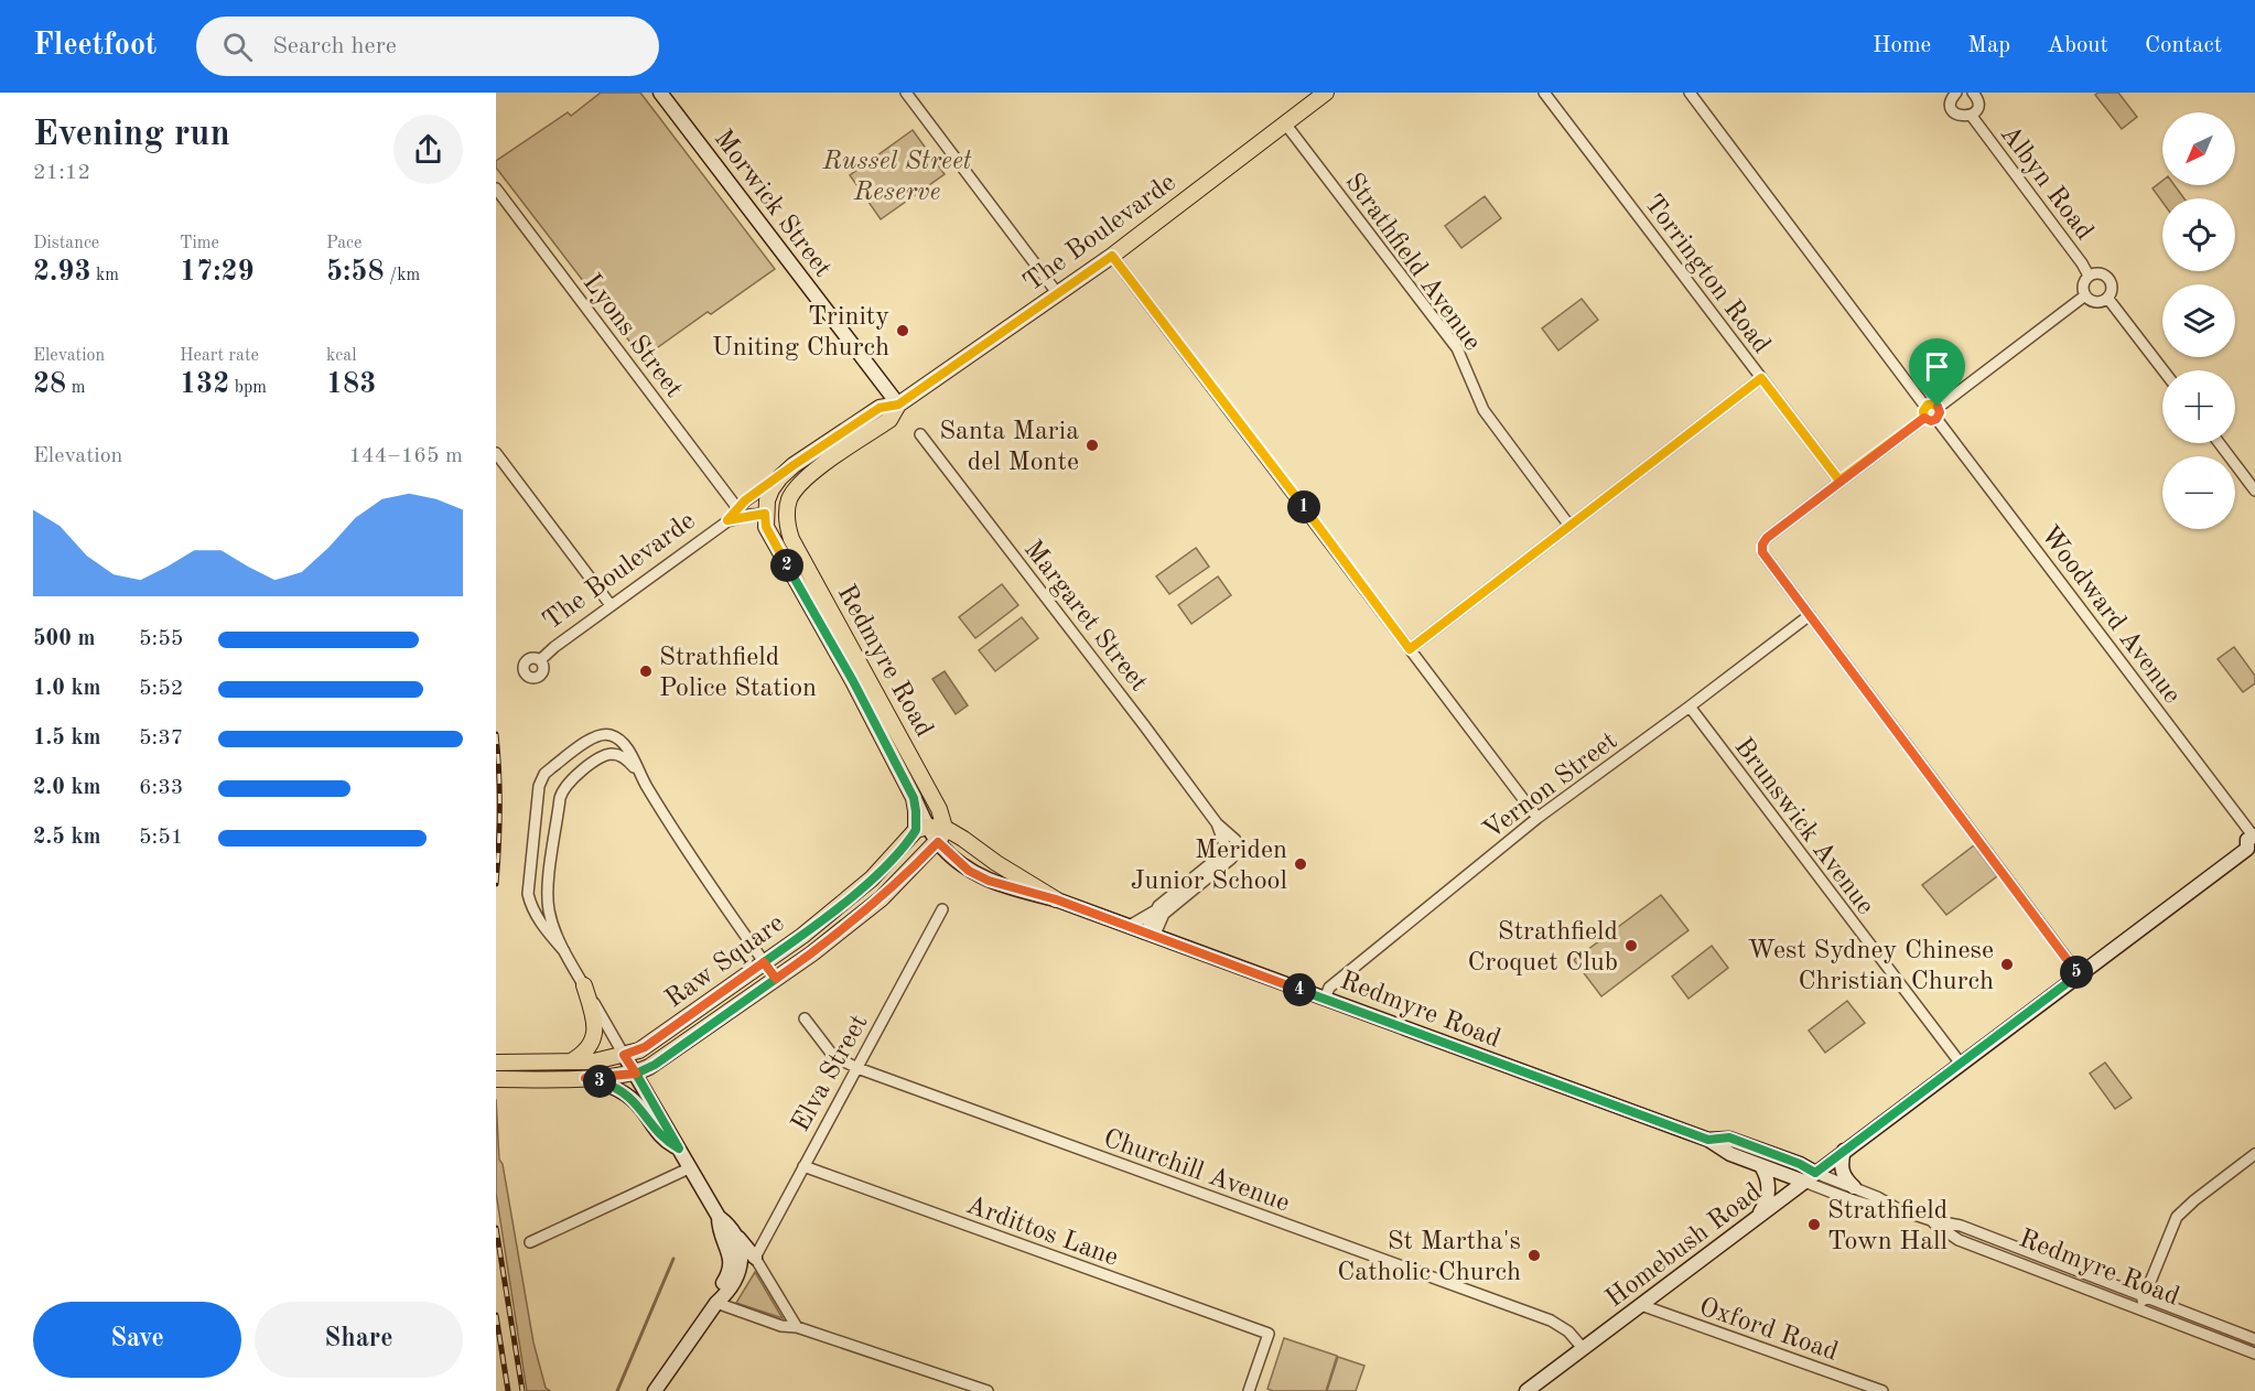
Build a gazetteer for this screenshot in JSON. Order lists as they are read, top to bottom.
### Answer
{
  "streets": {
    "main road": [
      "Morwick Street",
      "The Boulevarde",
      "Redmyre Road",
      "Raw Square",
      "Homebush Road"
    ],
    "street": [
      "Albyn Road",
      "Strathfield Avenue",
      "Torrington Road",
      "Lyons Street",
      "Woodward Avenue",
      "Margaret Street",
      "Vernon Street",
      "Brunswick Avenue",
      "Elva Street",
      "Churchill Avenue",
      "Ardittos Lane",
      "Oxford Road"
    ]
  },
  "crossings": [
    ["Morwick Street", "The Boulevarde"],
    ["The Boulevarde", "Strathfield Avenue"],
    ["The Boulevarde", "Lyons Street"],
    ["The Boulevarde", "Redmyre Road"],
    ["Woodward Avenue", "Homebush Road"],
    ["Margaret Street", "Redmyre Road"],
    ["Redmyre Road", "Vernon Street"],
    ["Redmyre Road", "Raw Square"],
    ["Redmyre Road", "Homebush Road"],
    ["Vernon Street", "Brunswick Avenue"],
    ["Brunswick Avenue", "Homebush Road"],
    ["Elva Street", "Churchill Avenue"],
    ["Elva Street", "Ardittos Lane"],
    ["Churchill Avenue", "Homebush Road"],
    ["Homebush Road", "Oxford Road"]
  ],
  "parks": ["Russel Street Reserve"],
  "places": [
    "Trinity Uniting Church",
    "Santa Maria del Monte",
    "Strathfield Police Station",
    "Meriden Junior School",
    "Strathfield Croquet Club",
    "West Sydney Chinese Christian Church",
    "Strathfield Town Hall",
    "St Martha's Catholic Church"
  ],
  "north": "bottom left",
  "page": {
    "header": "Fleetfoot",
    "search": "Search here",
    "nav": [
      "Home",
      "Map",
      "About",
      "Contact"
    ],
    "heading": ["Evening run", "21:12"],
    "map_buttons": ["+", "−"],
    "stats": [
      ["Distance", "2.93 km"],
      ["Time", "17:29"],
      ["Pace", "5:58 /km"],
      ["Elevation", "28 m"],
      ["Heart rate", "132 bpm"],
      ["kcal", "183"]
    ],
    "chart": ["Elevation", "144–165 m"],
    "pins": [
      "1",
      "2",
      "5",
      "4",
      "3"
    ],
    "list": [
      {
        "name": "500 m",
        "note": "5:55"
      },
      {
        "name": "1.0 km",
        "note": "5:52"
      },
      {
        "name": "1.5 km",
        "note": "5:37"
      },
      {
        "name": "2.0 km",
        "note": "6:33"
      },
      {
        "name": "2.5 km",
        "note": "5:51"
      }
    ],
    "buttons": ["Save", "Share"]
  }
}
